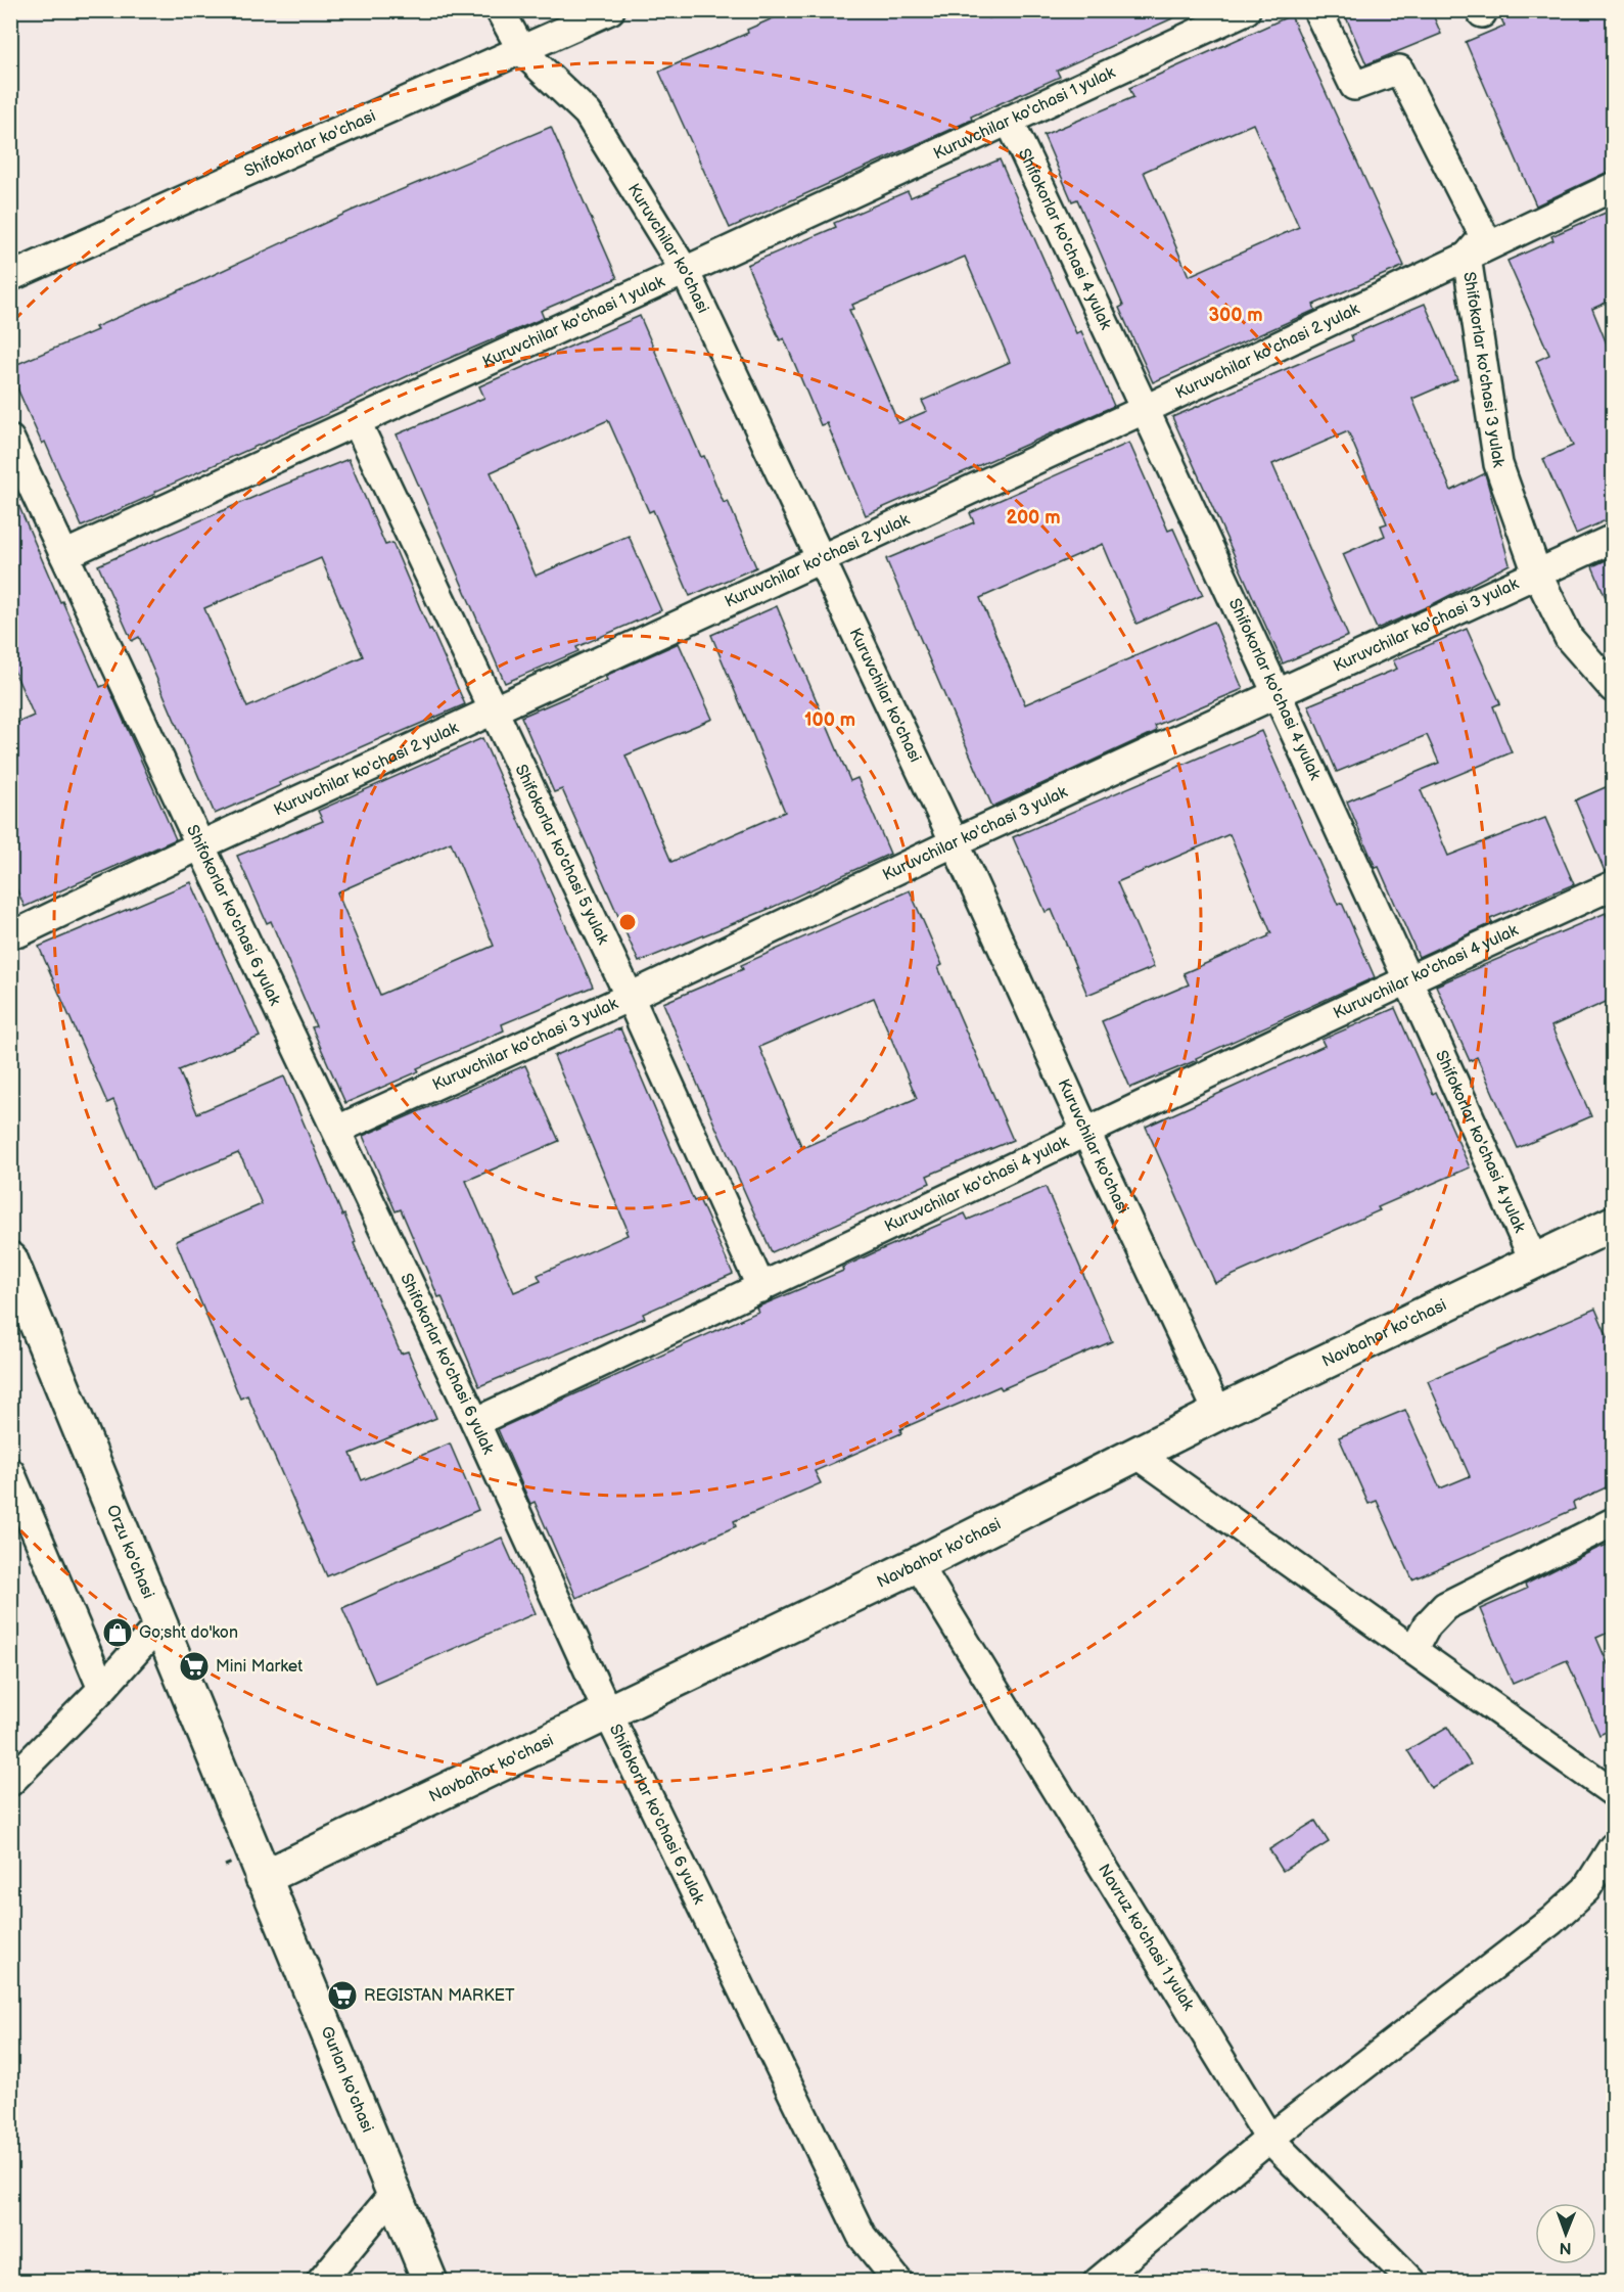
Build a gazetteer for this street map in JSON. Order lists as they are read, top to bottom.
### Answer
{
  "streets": {
    "main road": ["Navbahor ko'chasi", "Orzu ko'chasi", "Gurlan ko'chasi"],
    "street": [
      "Kuruvchilar ko'chasi 1 yulak",
      "Shifokorlar ko'chasi",
      "Shifokorlar ko'chasi 4 yulak",
      "Kuruvchilar ko'chasi",
      "Kuruvchilar ko'chasi 2 yulak",
      "Shifokorlar ko'chasi 3 yulak",
      "Kuruvchilar ko'chasi 3 yulak",
      "Shifokorlar ko'chasi 5 yulak",
      "Shifokorlar ko'chasi 6 yulak",
      "Kuruvchilar ko'chasi 4 yulak",
      "Navruz ko'chasi 1 yulak"
    ]
  },
  "crossings": [
    ["Kuruvchilar ko'chasi 1 yulak", "Shifokorlar ko'chasi 4 yulak"],
    ["Kuruvchilar ko'chasi 1 yulak", "Kuruvchilar ko'chasi"],
    ["Kuruvchilar ko'chasi 1 yulak", "Shifokorlar ko'chasi 5 yulak"],
    ["Kuruvchilar ko'chasi 1 yulak", "Shifokorlar ko'chasi 6 yulak"],
    ["Shifokorlar ko'chasi", "Kuruvchilar ko'chasi"],
    ["Shifokorlar ko'chasi 4 yulak", "Kuruvchilar ko'chasi 2 yulak"],
    ["Shifokorlar ko'chasi 4 yulak", "Kuruvchilar ko'chasi 3 yulak"],
    ["Shifokorlar ko'chasi 4 yulak", "Kuruvchilar ko'chasi 4 yulak"],
    ["Shifokorlar ko'chasi 4 yulak", "Navbahor ko'chasi"],
    ["Kuruvchilar ko'chasi", "Kuruvchilar ko'chasi 2 yulak"],
    ["Kuruvchilar ko'chasi", "Kuruvchilar ko'chasi 3 yulak"],
    ["Kuruvchilar ko'chasi", "Kuruvchilar ko'chasi 4 yulak"],
    ["Kuruvchilar ko'chasi", "Navbahor ko'chasi"],
    ["Kuruvchilar ko'chasi 2 yulak", "Shifokorlar ko'chasi 3 yulak"],
    ["Kuruvchilar ko'chasi 2 yulak", "Shifokorlar ko'chasi 5 yulak"],
    ["Kuruvchilar ko'chasi 2 yulak", "Shifokorlar ko'chasi 6 yulak"],
    ["Shifokorlar ko'chasi 3 yulak", "Kuruvchilar ko'chasi 3 yulak"],
    ["Kuruvchilar ko'chasi 3 yulak", "Shifokorlar ko'chasi 5 yulak"],
    ["Kuruvchilar ko'chasi 3 yulak", "Shifokorlar ko'chasi 6 yulak"],
    ["Shifokorlar ko'chasi 5 yulak", "Kuruvchilar ko'chasi 4 yulak"],
    ["Shifokorlar ko'chasi 6 yulak", "Kuruvchilar ko'chasi 4 yulak"],
    ["Shifokorlar ko'chasi 6 yulak", "Navbahor ko'chasi"],
    ["Navbahor ko'chasi", "Orzu ko'chasi"],
    ["Navbahor ko'chasi", "Navruz ko'chasi 1 yulak"],
    ["Navbahor ko'chasi", "Gurlan ko'chasi"],
    ["Orzu ko'chasi", "Gurlan ko'chasi"]
  ],
  "places": {
    "shop": ["Go;sht do'kon"],
    "supermarket": ["Mini Market", "REGISTAN MARKET"]
  },
  "north": "bottom",
  "rings": ["300 m", "200 m", "100 m"]
}
